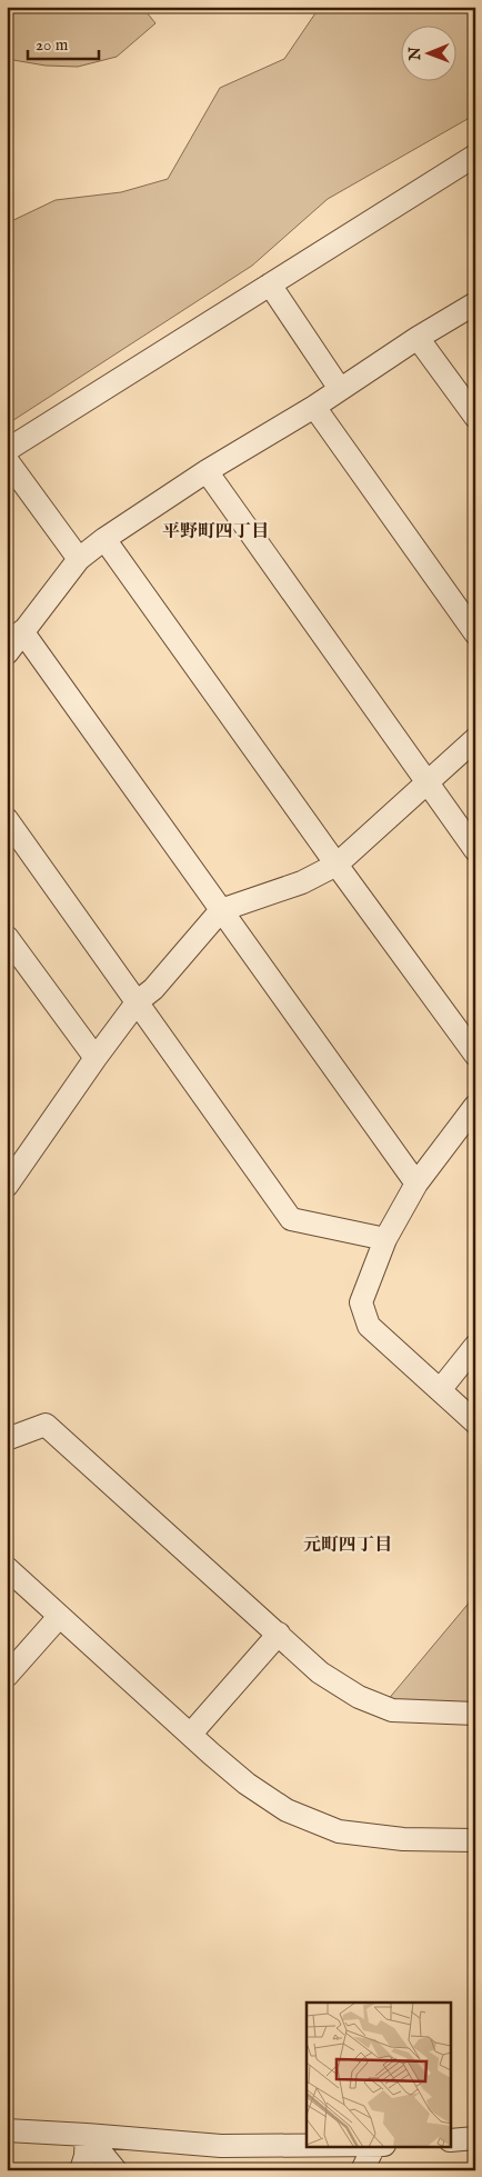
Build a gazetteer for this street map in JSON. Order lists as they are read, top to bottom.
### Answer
{
  "districts": ["平野町四丁目", "元町四丁目"],
  "scale_bar": "20 m",
  "north": "left"
}
